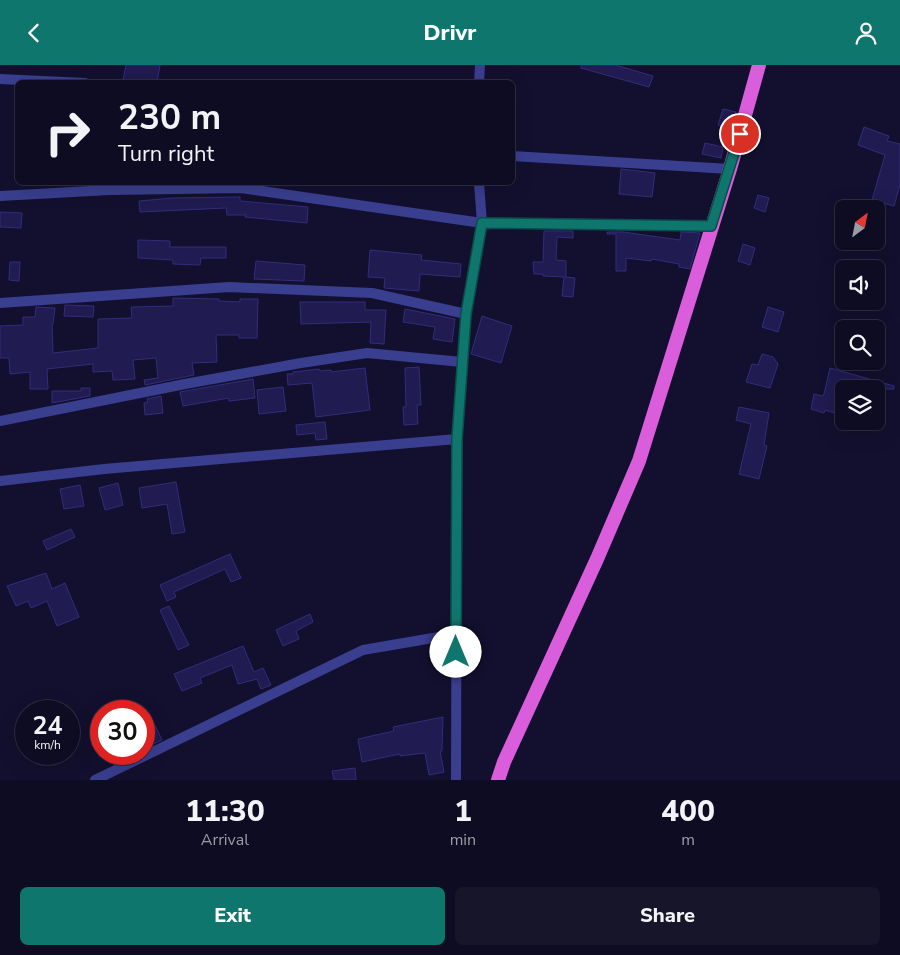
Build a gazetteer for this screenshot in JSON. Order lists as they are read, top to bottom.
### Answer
{
  "north": "top right",
  "page": {
    "header": "Drivr",
    "turn": ["230 m", "Turn right"],
    "speed": "24 km/h",
    "limit": "30",
    "eta": [
      "11:30",
      "Arrival",
      "1",
      "min",
      "400",
      "m"
    ],
    "buttons": ["Exit", "Share"]
  }
}
